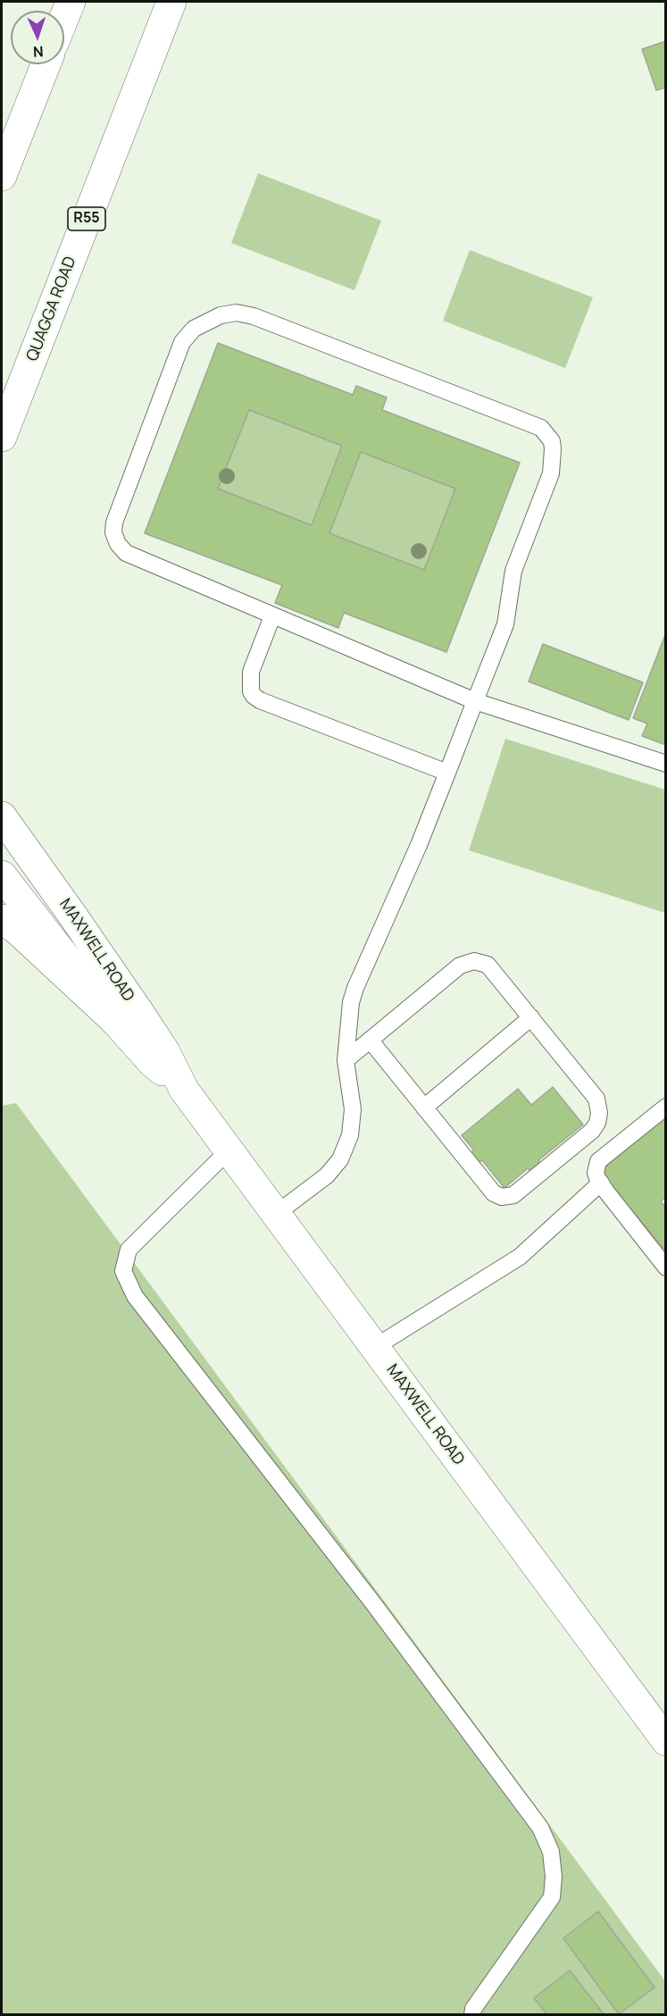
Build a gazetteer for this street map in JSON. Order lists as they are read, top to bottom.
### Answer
{
  "streets": {
    "street": ["R55", "QUAGGA ROAD", "MAXWELL ROAD"]
  },
  "north": "bottom"
}
